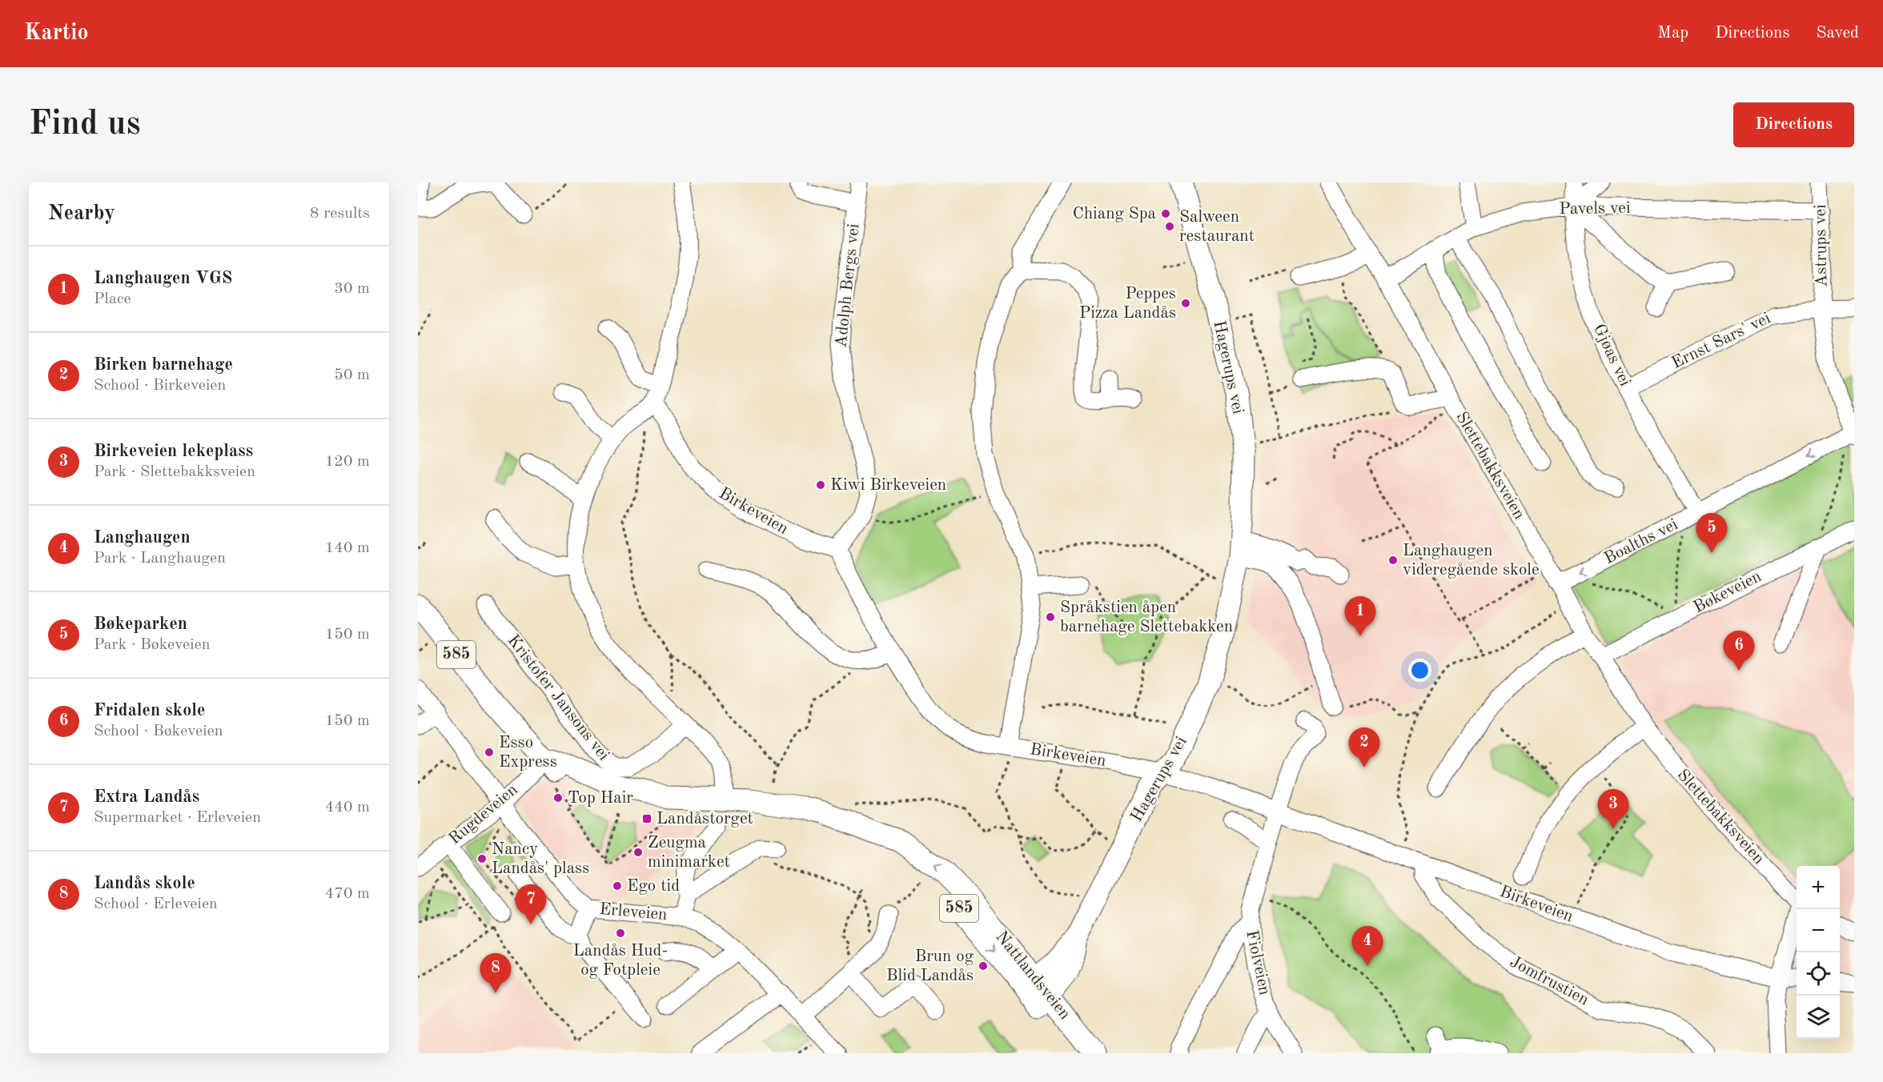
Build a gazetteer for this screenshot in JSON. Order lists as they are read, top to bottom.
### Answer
{
  "streets": {
    "main road": ["Hagerups vei", "585", "Nattlandsveien"],
    "street": [
      "Pavels vei",
      "Astrups vei",
      "Adolph Bergs vei",
      "Ernst Sars' vei",
      "Gjøas vei",
      "Slettebakksveien",
      "Birkeveien",
      "Boalths vei",
      "Bøkeveien",
      "Kristofer Jansons vei",
      "Rugdeveien",
      "Erleveien",
      "Fiolveien",
      "Jomfrustien"
    ]
  },
  "crossings": [
    ["Pavels vei", "Astrups vei"],
    ["Pavels vei", "Gjøas vei"],
    ["Pavels vei", "Slettebakksveien"],
    ["Astrups vei", "Ernst Sars' vei"],
    ["Astrups vei", "Boalths vei"],
    ["Adolph Bergs vei", "Birkeveien"],
    ["Ernst Sars' vei", "Gjøas vei"],
    ["Gjøas vei", "Boalths vei"],
    ["Hagerups vei", "Birkeveien"],
    ["Hagerups vei", "Nattlandsveien"],
    ["Slettebakksveien", "Birkeveien"],
    ["Slettebakksveien", "Boalths vei"],
    ["Slettebakksveien", "Bøkeveien"],
    ["Birkeveien", "Fiolveien"],
    ["Birkeveien", "Jomfrustien"],
    ["Rugdeveien", "Erleveien"],
    ["Rugdeveien", "Nattlandsveien"]
  ],
  "one_way": ["Boalths vei"],
  "places": {
    "other": [
      "Chiang Spa",
      "Salween restaurant",
      "Peppes Pizza Landås",
      "Kiwi Birkeveien",
      "Langhaugen videregående skole",
      "Språkstien åpen barnehage Slettebakken",
      "Esso Express",
      "Top Hair",
      "Zeugma minimarket",
      "Nancy Landås' plass",
      "Ego tid",
      "Landås Hud- og Fotpleie",
      "Brun og Blid Landås"
    ],
    "transit": ["Landåstorget"]
  },
  "page": {
    "header": "Kartio",
    "nav": ["Map", "Directions", "Saved"],
    "buttons": "Directions",
    "title": "Find us",
    "heading": ["Nearby", "8 results"],
    "list": [
      {
        "mark": "1",
        "name": "Langhaugen VGS",
        "note": "Place",
        "value": "30 m"
      },
      {
        "mark": "2",
        "name": "Birken barnehage",
        "note": "School · Birkeveien",
        "value": "50 m"
      },
      {
        "mark": "3",
        "name": "Birkeveien lekeplass",
        "note": "Park · Slettebakksveien",
        "value": "120 m"
      },
      {
        "mark": "4",
        "name": "Langhaugen",
        "note": "Park · Langhaugen",
        "value": "140 m"
      },
      {
        "mark": "5",
        "name": "Bøkeparken",
        "note": "Park · Bøkeveien",
        "value": "150 m"
      },
      {
        "mark": "6",
        "name": "Fridalen skole",
        "note": "School · Bøkeveien",
        "value": "150 m"
      },
      {
        "mark": "7",
        "name": "Extra Landås",
        "note": "Supermarket · Erleveien",
        "value": "440 m"
      },
      {
        "mark": "8",
        "name": "Landås skole",
        "note": "School · Erleveien",
        "value": "470 m"
      }
    ],
    "pins": [
      "5",
      "1",
      "6",
      "2",
      "3",
      "7",
      "4",
      "8"
    ],
    "map_buttons": ["+", "−"]
  }
}
